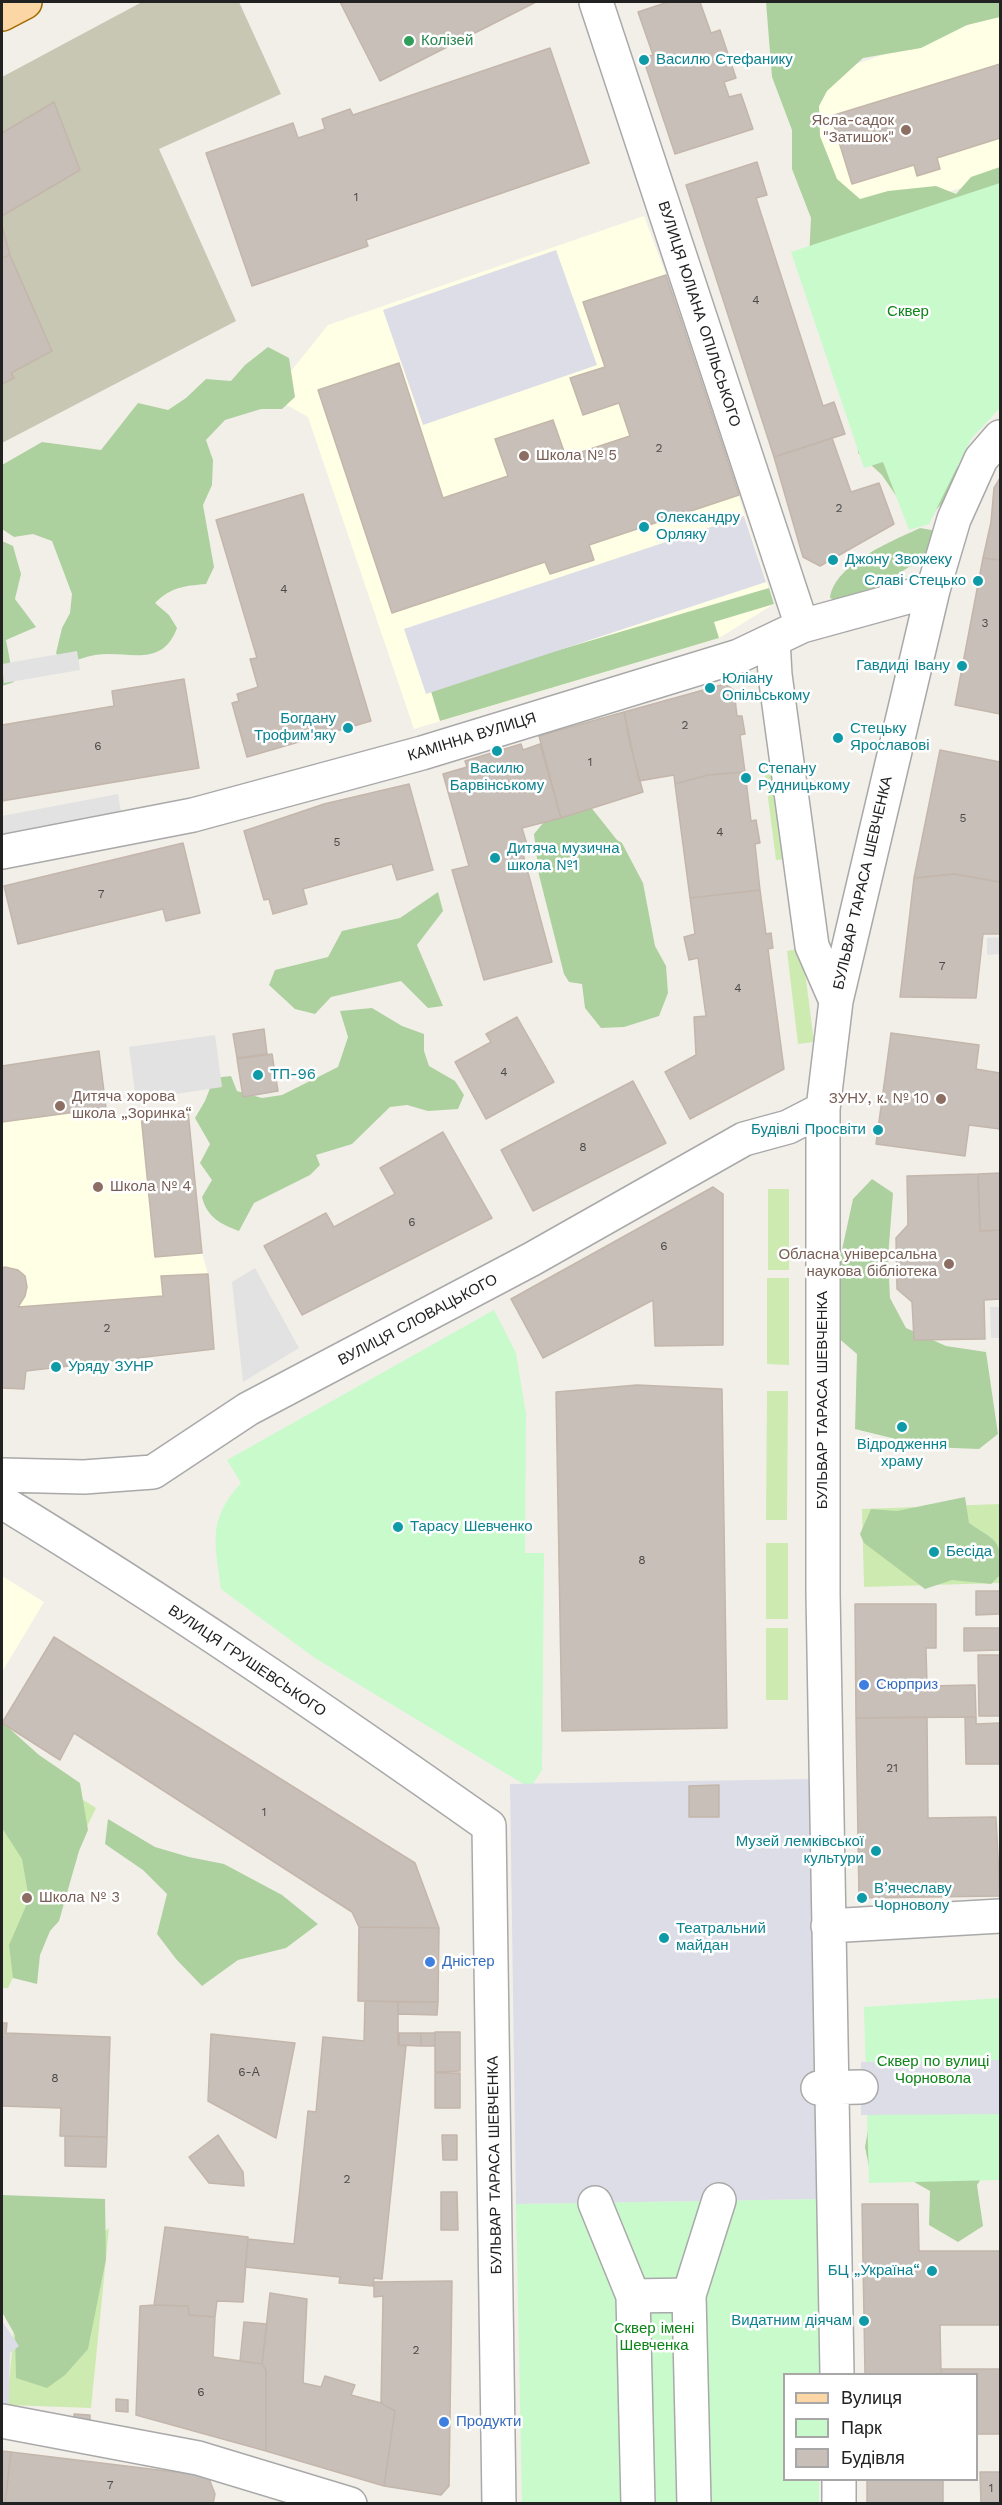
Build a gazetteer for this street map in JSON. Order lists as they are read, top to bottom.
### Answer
{
  "streets": {
    "street": [
      "ВУЛИЦЯ ЮЛІАНА ОПІЛЬСЬКОГО",
      "КАМІННА ВУЛИЦЯ",
      "БУЛЬВАР ТАРАСА ШЕВЧЕНКА",
      "ВУЛИЦЯ СЛОВАЦЬКОГО",
      "ВУЛИЦЯ ГРУШЕВСЬКОГО"
    ]
  },
  "crossings": [
    ["ВУЛИЦЯ ЮЛІАНА ОПІЛЬСЬКОГО", "КАМІННА ВУЛИЦЯ"],
    ["КАМІННА ВУЛИЦЯ", "БУЛЬВАР ТАРАСА ШЕВЧЕНКА"],
    ["БУЛЬВАР ТАРАСА ШЕВЧЕНКА", "ВУЛИЦЯ СЛОВАЦЬКОГО"],
    ["БУЛЬВАР ТАРАСА ШЕВЧЕНКА", "ВУЛИЦЯ ГРУШЕВСЬКОГО"]
  ],
  "parks": ["Сквер", "Сквер по вулиці Чорновола", "Сквер імені Шевченка"],
  "places": [
    "Колізей",
    "Василю Стефанику",
    "Ясла-садок \"Затишок\"",
    "Школа № 5",
    "Олександру Орляку",
    "Джону Звожеку",
    "Славі Стецько",
    "Гавдиді Івану",
    "Юліану Опільському",
    "Богдану Трофим'яку",
    "Стецьку Ярославові",
    "Василю Барвінському",
    "Степану Рудницькому",
    "Дитяча музична школа №1",
    "ТП-96",
    "ЗУНУ, к. № 10",
    "Дитяча хорова школа „Зоринка“",
    "Будівлі Просвіти",
    "Школа № 4",
    "Обласна універсальна наукова бібліотека",
    "Уряду ЗУНР",
    "Відродження храму",
    "Тарасу Шевченко",
    "Бесіда",
    "Сюрприз",
    "Музей лемківської культури",
    "Школа № 3",
    "В’ячеславу Чорноволу",
    "Театральний майдан",
    "Дністер",
    "БЦ „Україна“",
    "Видатним діячам",
    "Продукти"
  ],
  "house_numbers": [
    "1",
    "4",
    "2",
    "2",
    "4",
    "3",
    "2",
    "6",
    "1",
    "5",
    "4",
    "5",
    "7",
    "7",
    "4",
    "4",
    "8",
    "6",
    "6",
    "2",
    "8",
    "21",
    "1",
    "6-А",
    "8",
    "2",
    "2",
    "6",
    "7",
    "1"
  ],
  "legend": ["Вулиця", "Парк", "Будівля"]
}
